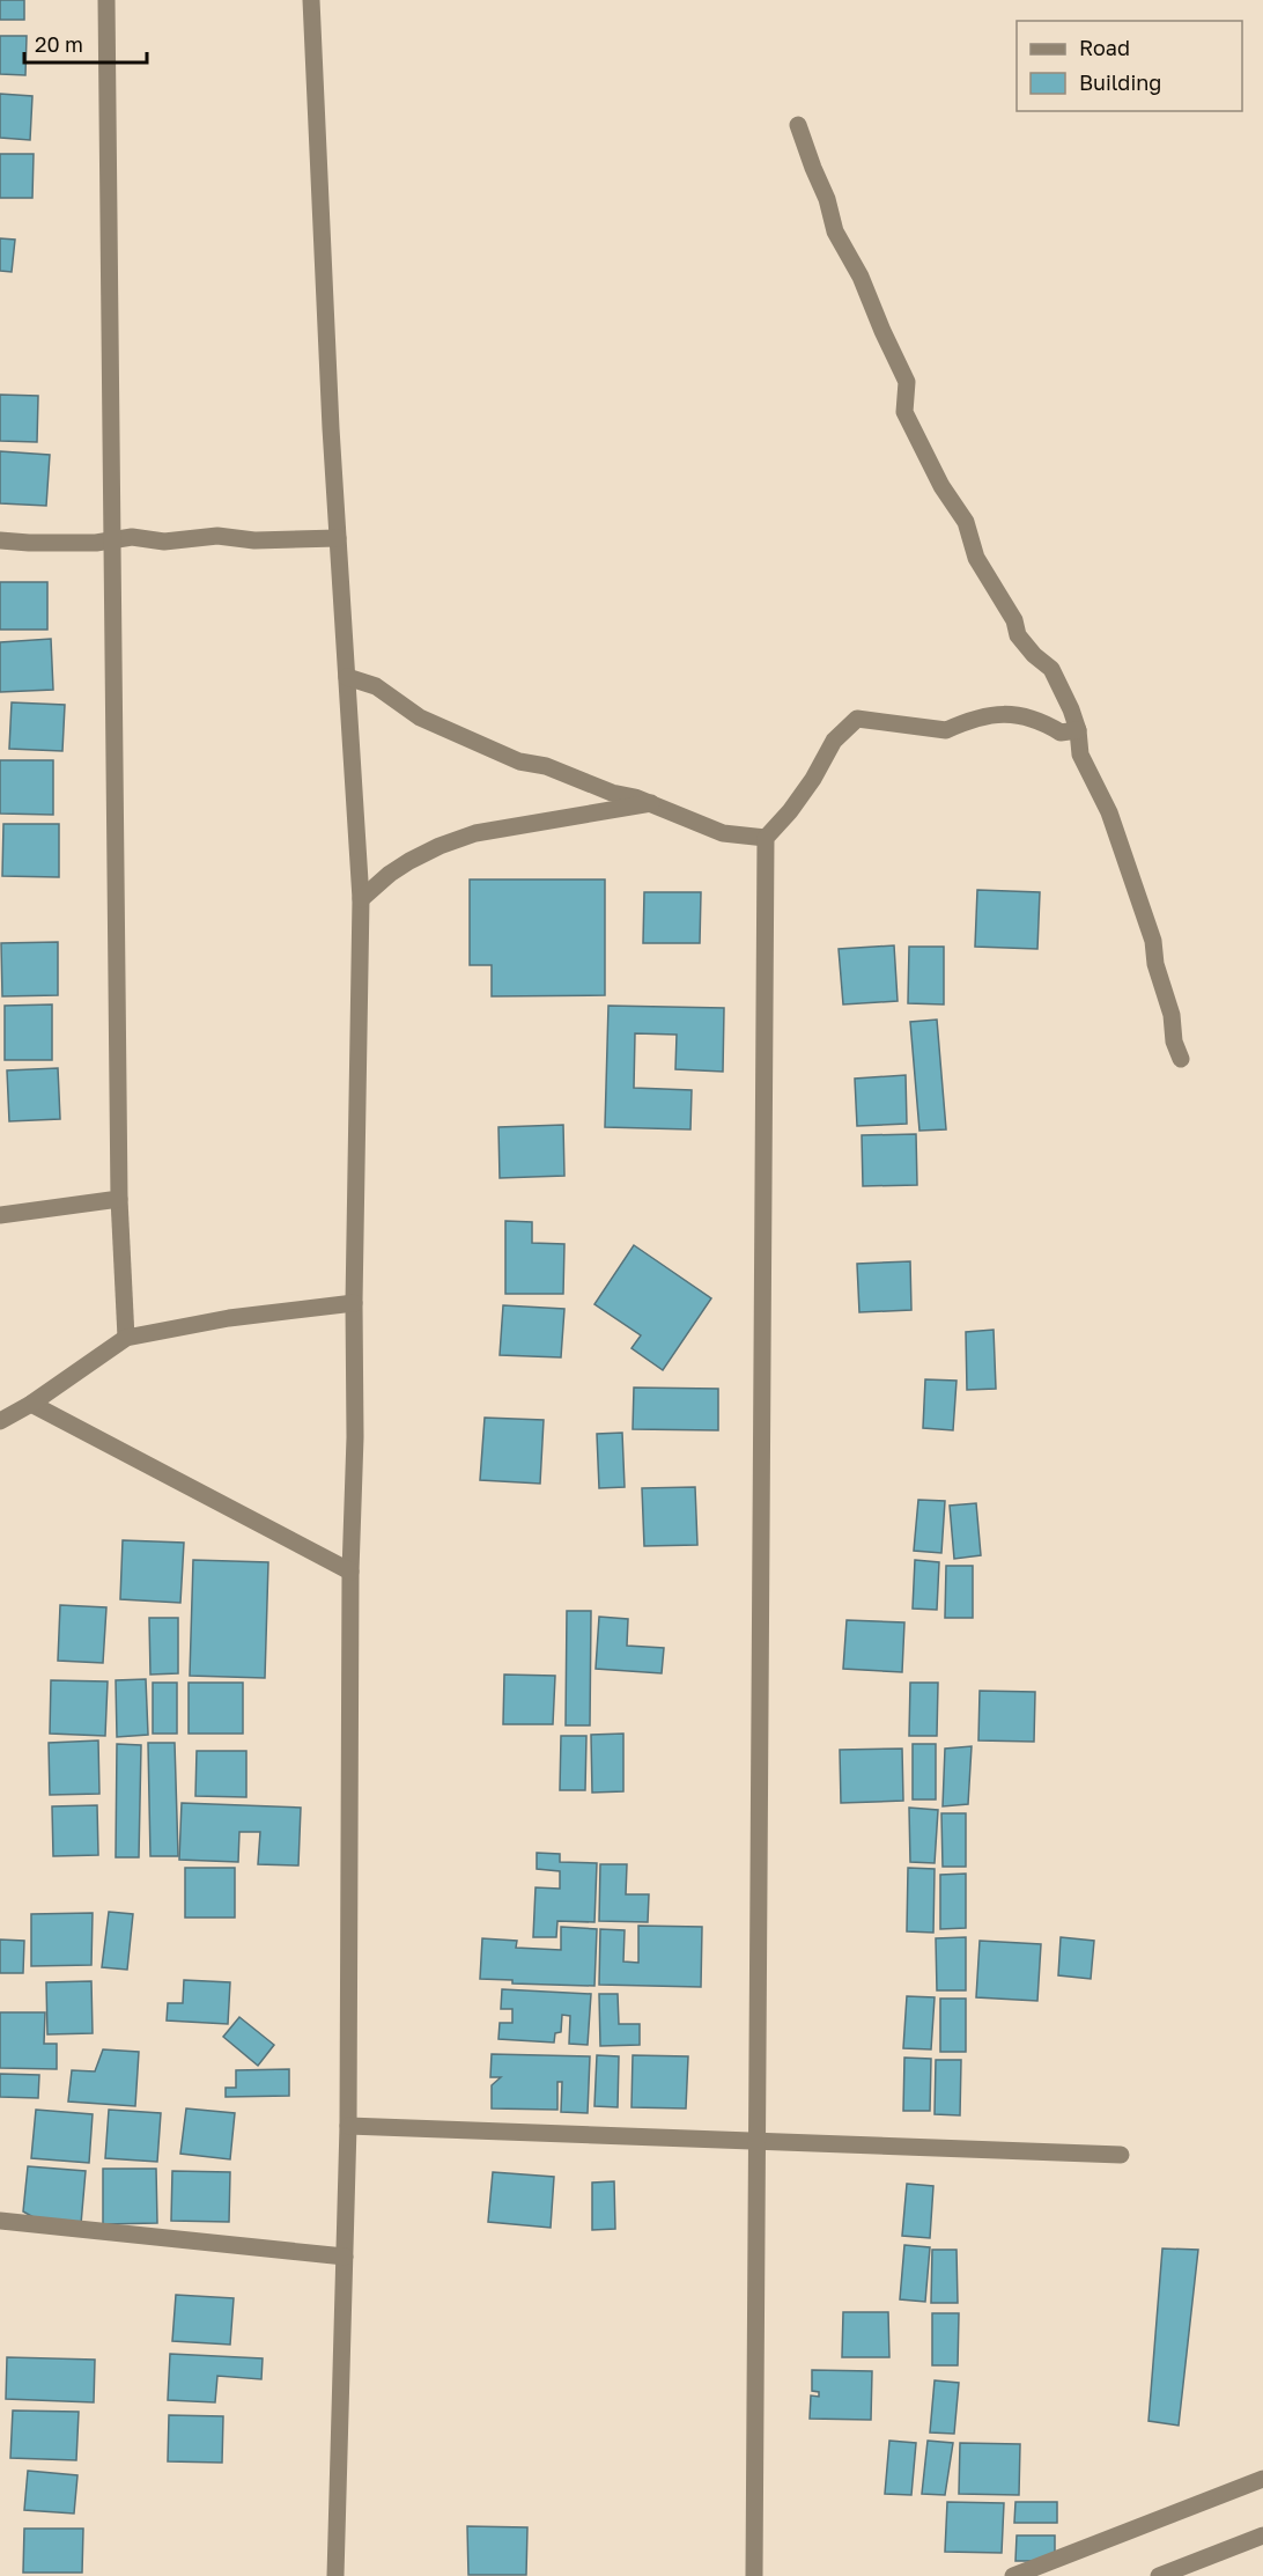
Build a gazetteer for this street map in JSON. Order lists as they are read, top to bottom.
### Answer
{
  "legend": ["Road", "Building"],
  "scale_bar": "20 m"
}
